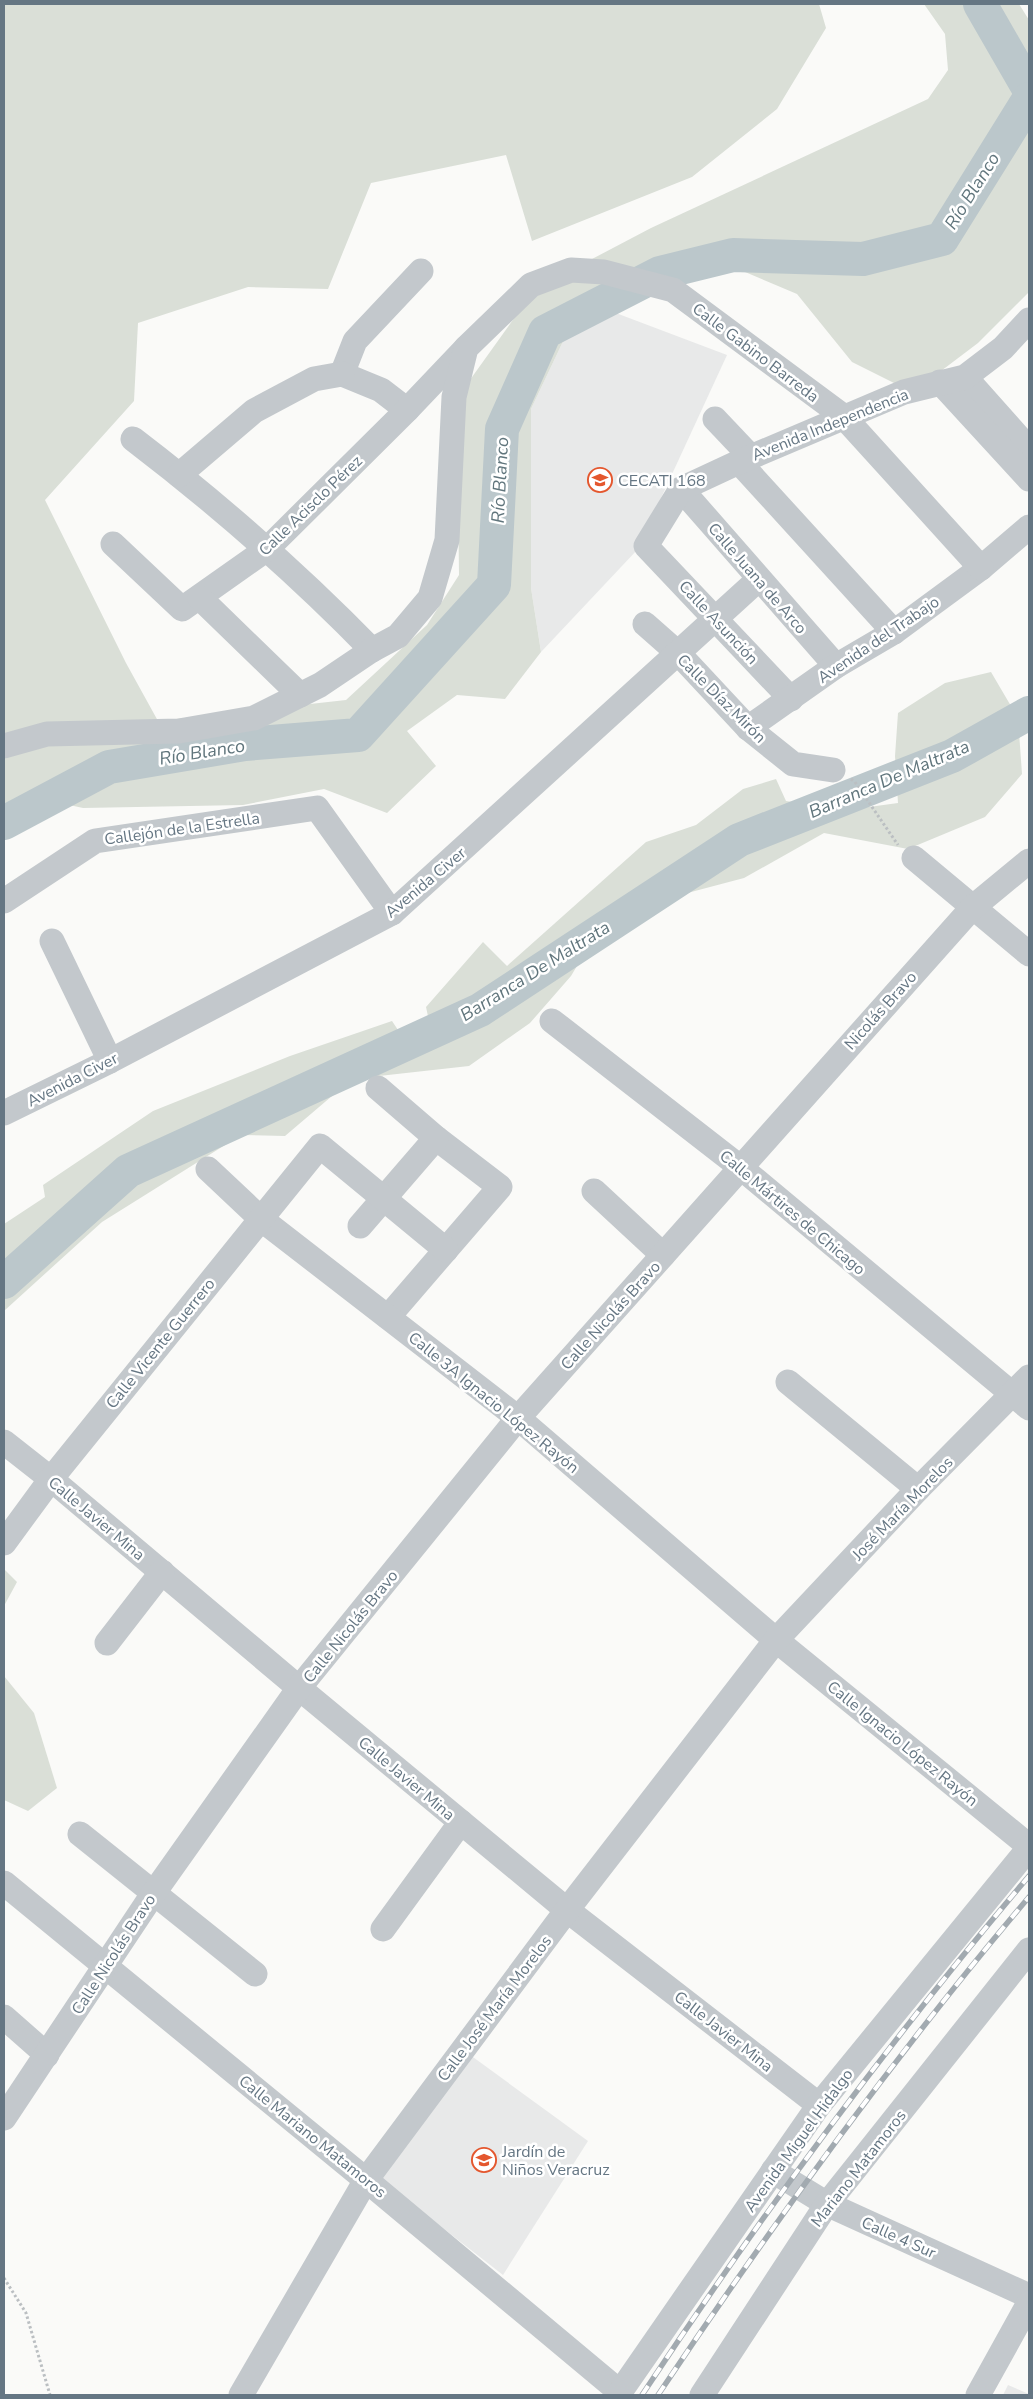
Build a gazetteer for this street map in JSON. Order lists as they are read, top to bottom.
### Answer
{
  "streets": {
    "street": [
      "Calle Gabino Barreda",
      "Avenida Independencia",
      "Calle Acisclo Pérez",
      "Calle Juana de Arco",
      "Calle Asunción",
      "Avenida del Trabajo",
      "Calle Díaz Mirón",
      "Callejón de la Estrella",
      "Avenida Civer",
      "Nicolás Bravo",
      "Calle Mártires de Chicago",
      "Calle Nicolás Bravo",
      "Calle Vicente Guerrero",
      "Calle 3A Ignacio López Rayón",
      "José María Morelos",
      "Calle Javier Mina",
      "Calle Ignacio López Rayón",
      "Calle José María Morelos",
      "Calle Mariano Matamoros",
      "Avenida Miguel Hidalgo",
      "Mariano Matamoros",
      "Calle 4 Sur"
    ]
  },
  "crossings": [
    ["Calle Gabino Barreda", "Avenida Independencia"],
    ["Calle Gabino Barreda", "Calle Acisclo Pérez"],
    ["Calle Gabino Barreda", "Avenida del Trabajo"],
    ["Avenida Independencia", "Calle Juana de Arco"],
    ["Avenida Independencia", "Calle Asunción"],
    ["Calle Juana de Arco", "Calle Asunción"],
    ["Calle Juana de Arco", "Avenida del Trabajo"],
    ["Calle Juana de Arco", "Avenida Civer"],
    ["Calle Asunción", "Avenida del Trabajo"],
    ["Calle Asunción", "Avenida Civer"],
    ["Avenida del Trabajo", "Calle Díaz Mirón"],
    ["Calle Díaz Mirón", "Avenida Civer"],
    ["Callejón de la Estrella", "Avenida Civer"],
    ["Nicolás Bravo", "Calle Mártires de Chicago"],
    ["Nicolás Bravo", "Calle Nicolás Bravo"],
    ["Calle Mártires de Chicago", "Calle Nicolás Bravo"],
    ["Calle Mártires de Chicago", "José María Morelos"],
    ["Calle Nicolás Bravo", "Calle 3A Ignacio López Rayón"],
    ["Calle Nicolás Bravo", "Calle Javier Mina"],
    ["Calle Nicolás Bravo", "Calle Mariano Matamoros"],
    ["Calle Vicente Guerrero", "Calle 3A Ignacio López Rayón"],
    ["Calle Vicente Guerrero", "Calle Javier Mina"],
    ["Calle 3A Ignacio López Rayón", "José María Morelos"],
    ["Calle 3A Ignacio López Rayón", "Calle Ignacio López Rayón"],
    ["Calle 3A Ignacio López Rayón", "Calle José María Morelos"],
    ["José María Morelos", "Calle Ignacio López Rayón"],
    ["José María Morelos", "Calle José María Morelos"],
    ["Calle Javier Mina", "Calle José María Morelos"],
    ["Calle Javier Mina", "Avenida Miguel Hidalgo"],
    ["Calle Ignacio López Rayón", "Calle José María Morelos"],
    ["Calle Ignacio López Rayón", "Avenida Miguel Hidalgo"],
    ["Calle José María Morelos", "Calle Mariano Matamoros"],
    ["Calle Mariano Matamoros", "Avenida Miguel Hidalgo"],
    ["Avenida Miguel Hidalgo", "Calle 4 Sur"],
    ["Mariano Matamoros", "Calle 4 Sur"]
  ],
  "water": ["Río Blanco", "Barranca De Maltrata"],
  "places": {
    "school or university": ["CECATI 168", "Jardín de Niños Veracruz"]
  }
}
